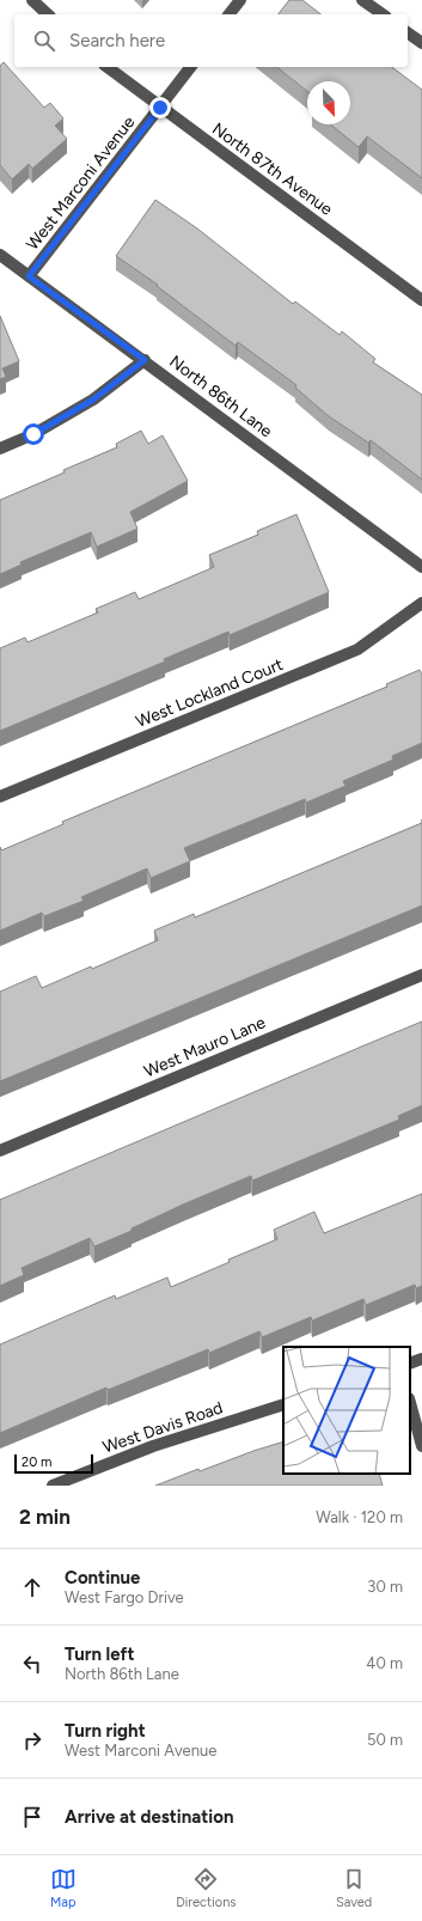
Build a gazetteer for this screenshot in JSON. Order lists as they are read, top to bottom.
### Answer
{
  "streets": {
    "street": [
      "North 87th Avenue",
      "West Marconi Avenue",
      "North 86th Lane",
      "West Lockland Court",
      "West Mauro Lane",
      "West Davis Road"
    ]
  },
  "crossings": [
    ["North 87th Avenue", "West Marconi Avenue"],
    ["West Marconi Avenue", "North 86th Lane"]
  ],
  "scale_bar": "20 m",
  "north": "bottom right",
  "page": {
    "search": "Search here",
    "scale": "20 m",
    "heading": ["2 min", "Walk · 120 m"],
    "list": [
      ["Continue", "West Fargo Drive", "30 m"],
      ["Turn left", "North 86th Lane", "40 m"],
      ["Turn right", "West Marconi Avenue", "50 m"],
      "Arrive at destination"
    ],
    "nav": ["Map", "Directions", "Saved"]
  }
}
